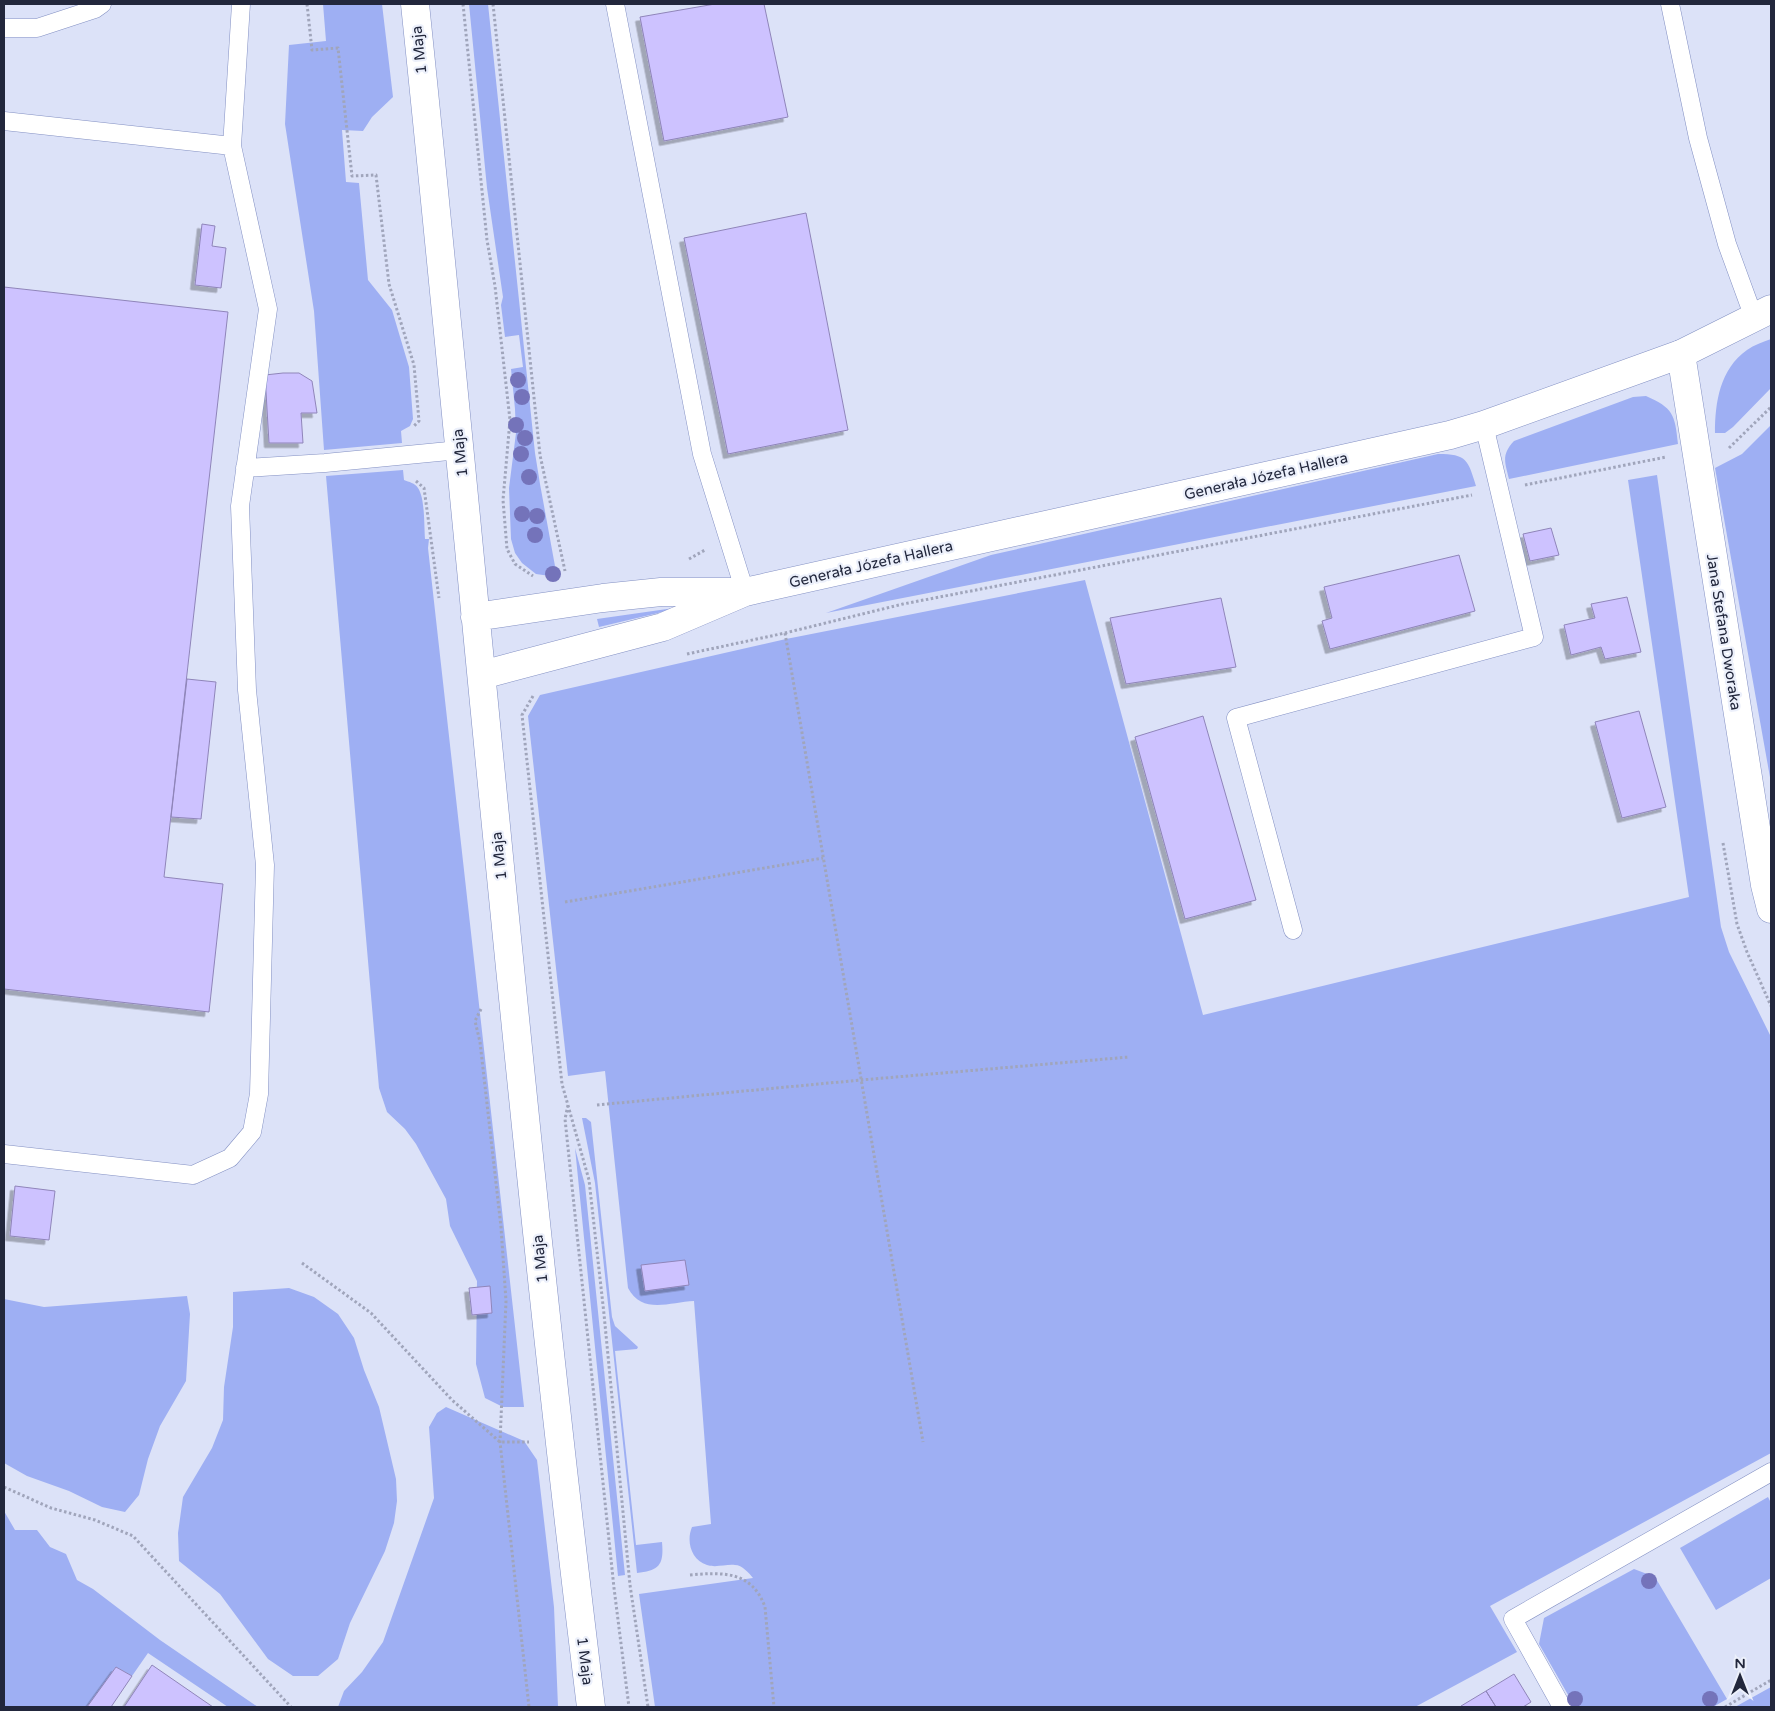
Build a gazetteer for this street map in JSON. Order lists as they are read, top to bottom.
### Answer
{
  "streets": {
    "street": ["1 Maja", "Generała Józefa Hallera", "Jana Stefana Dworaka"]
  },
  "crossings": [
    ["1 Maja", "Generała Józefa Hallera"],
    ["Generała Józefa Hallera", "Jana Stefana Dworaka"]
  ],
  "north": "top"
}
